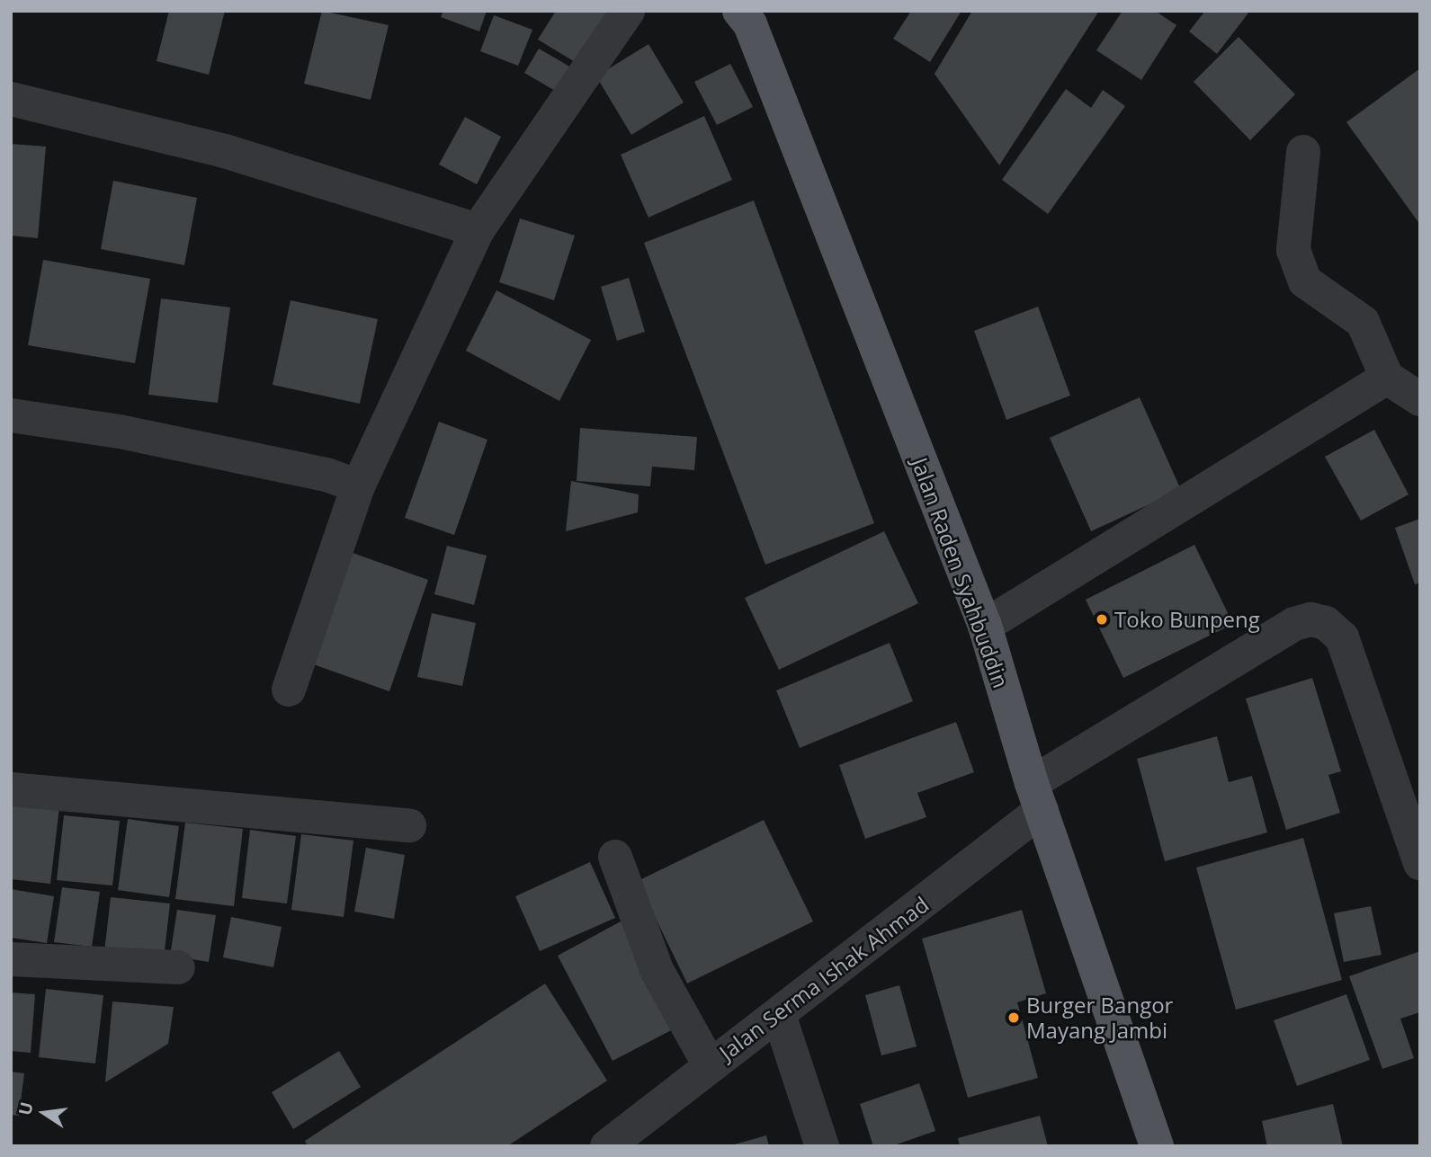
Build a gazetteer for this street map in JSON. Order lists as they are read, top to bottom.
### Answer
{
  "streets": {
    "main road": ["Jalan Raden Syahbuddin"],
    "street": ["Jalan Serma Ishak Ahmad"]
  },
  "crossings": [
    ["Jalan Raden Syahbuddin", "Jalan Serma Ishak Ahmad"]
  ],
  "places": ["Toko Bunpeng", "Burger Bangor Mayang Jambi"],
  "north": "left"
}
